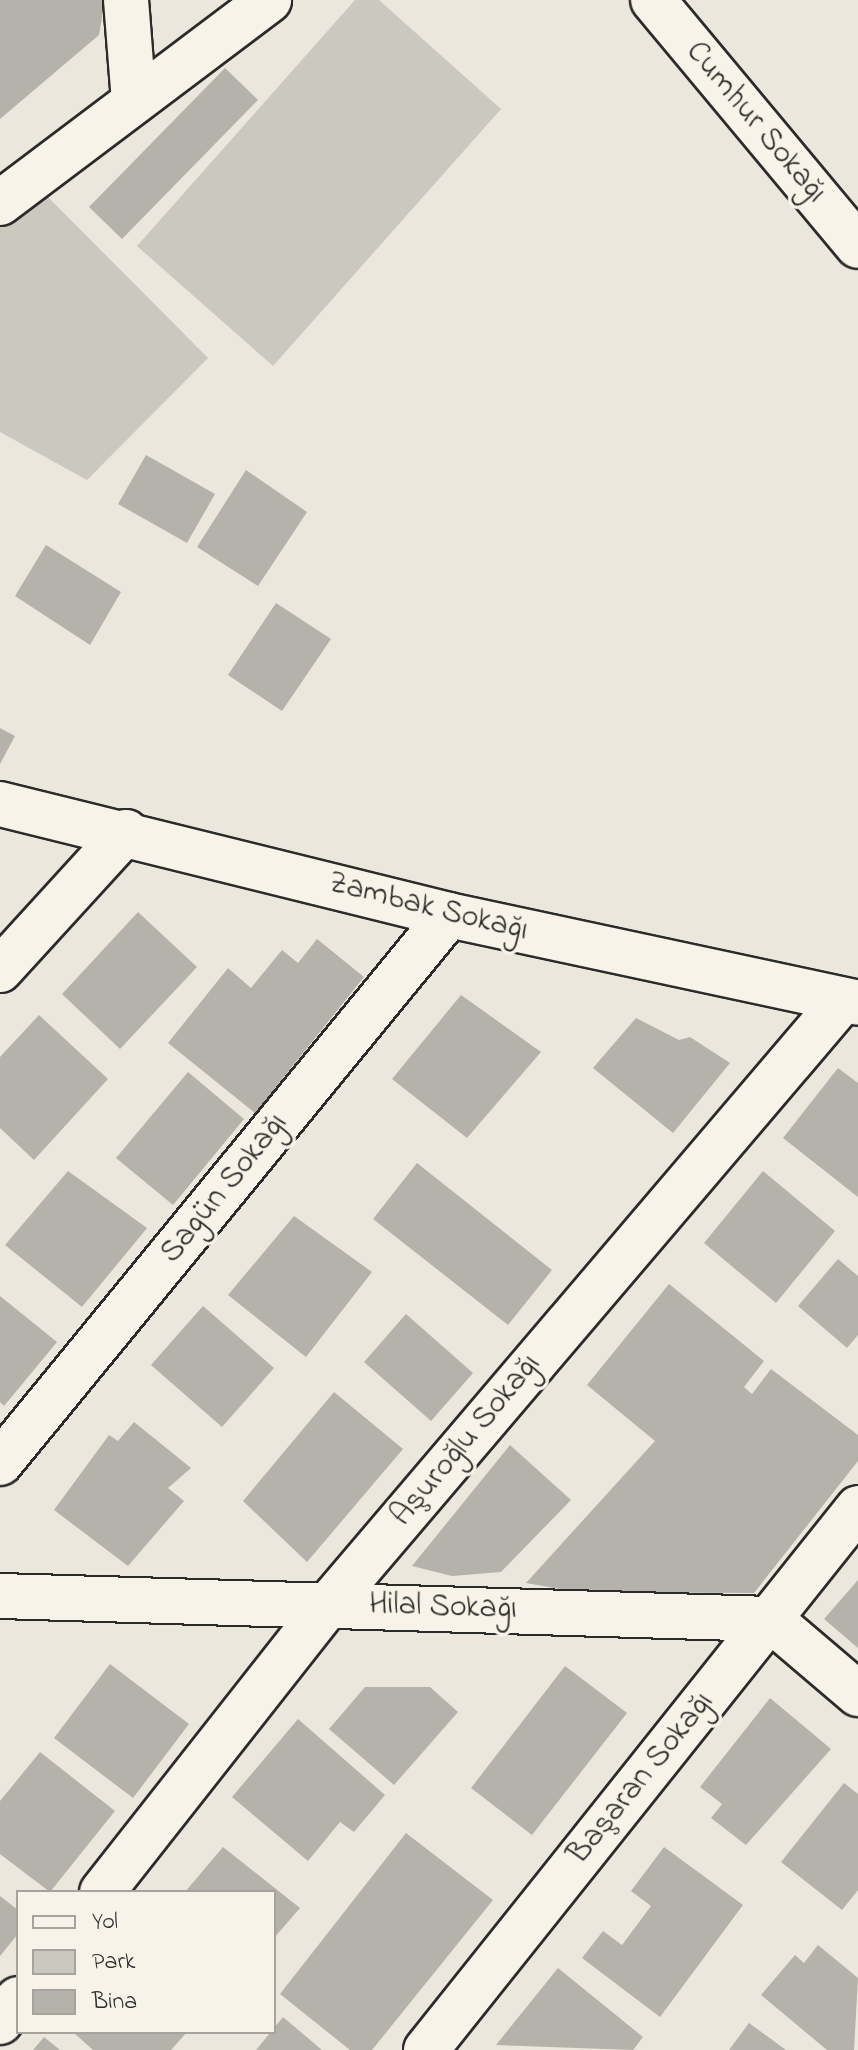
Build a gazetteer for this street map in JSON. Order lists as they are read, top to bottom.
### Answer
{
  "streets": {
    "street": [
      "Cumhur Sokağı",
      "Zambak Sokağı",
      "Sagün Sokağı",
      "Aşuroğlu Sokağı",
      "Hilal Sokağı",
      "Başaran Sokağı"
    ]
  },
  "crossings": [
    ["Zambak Sokağı", "Sagün Sokağı"],
    ["Zambak Sokağı", "Aşuroğlu Sokağı"],
    ["Aşuroğlu Sokağı", "Hilal Sokağı"],
    ["Hilal Sokağı", "Başaran Sokağı"]
  ],
  "legend": ["Yol", "Park", "Bina"]
}
